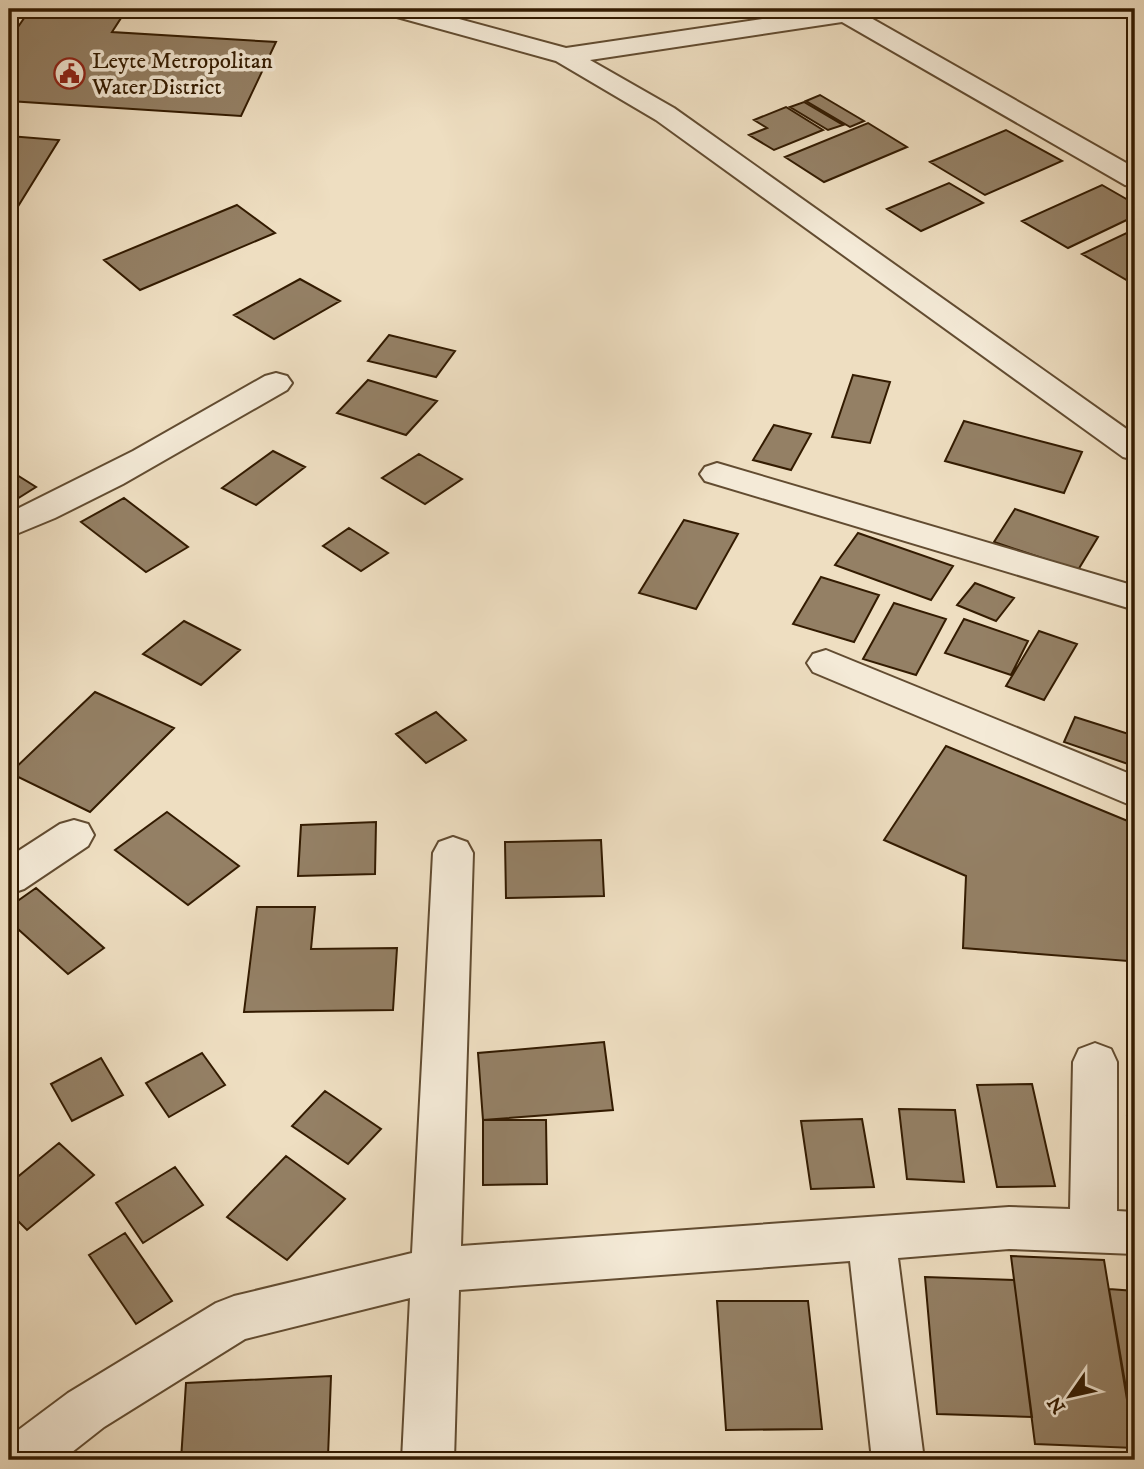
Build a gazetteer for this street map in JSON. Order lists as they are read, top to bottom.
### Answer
{
  "places": {
    "public building": ["Leyte Metropolitan Water District"]
  },
  "north": "bottom left"
}
